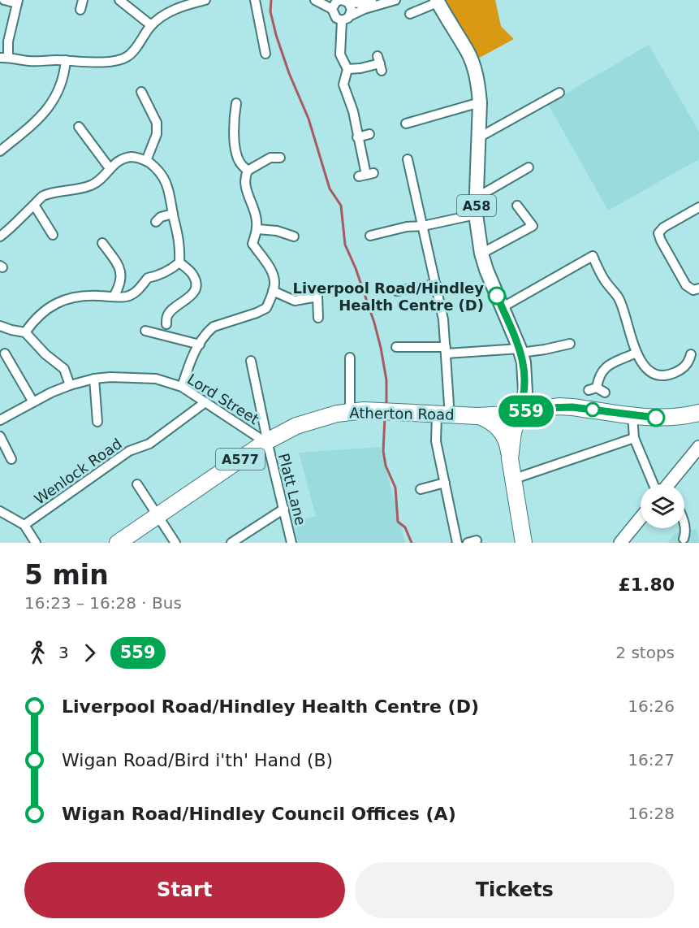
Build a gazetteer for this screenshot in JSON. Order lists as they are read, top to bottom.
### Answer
{
  "streets": {
    "highway": ["A58", "Atherton Road", "A577"],
    "street": ["Lord Street", "Wenlock Road", "Platt Lane"]
  },
  "crossings": [
    ["A58", "Atherton Road"],
    ["A58", "A577"],
    ["Lord Street", "Atherton Road"],
    ["Lord Street", "Wenlock Road"],
    ["Lord Street", "Platt Lane"],
    ["Atherton Road", "A577"],
    ["Atherton Road", "Platt Lane"]
  ],
  "places": ["Liverpool Road/Hindley Health Centre (D)"],
  "lines": ["bus line 559"],
  "page": {
    "on_map": "559",
    "heading": ["5 min", "16:23 – 16:28 · Bus", "£1.80"],
    "legs": ["3", "559", "2 stops"],
    "list": [
      {
        "name": "Liverpool Road/Hindley Health Centre (D)",
        "value": "16:26"
      },
      {
        "name": "Wigan Road/Bird i'th' Hand (B)",
        "value": "16:27"
      },
      {
        "name": "Wigan Road/Hindley Council Offices (A)",
        "value": "16:28"
      }
    ],
    "buttons": ["Start", "Tickets"]
  }
}
